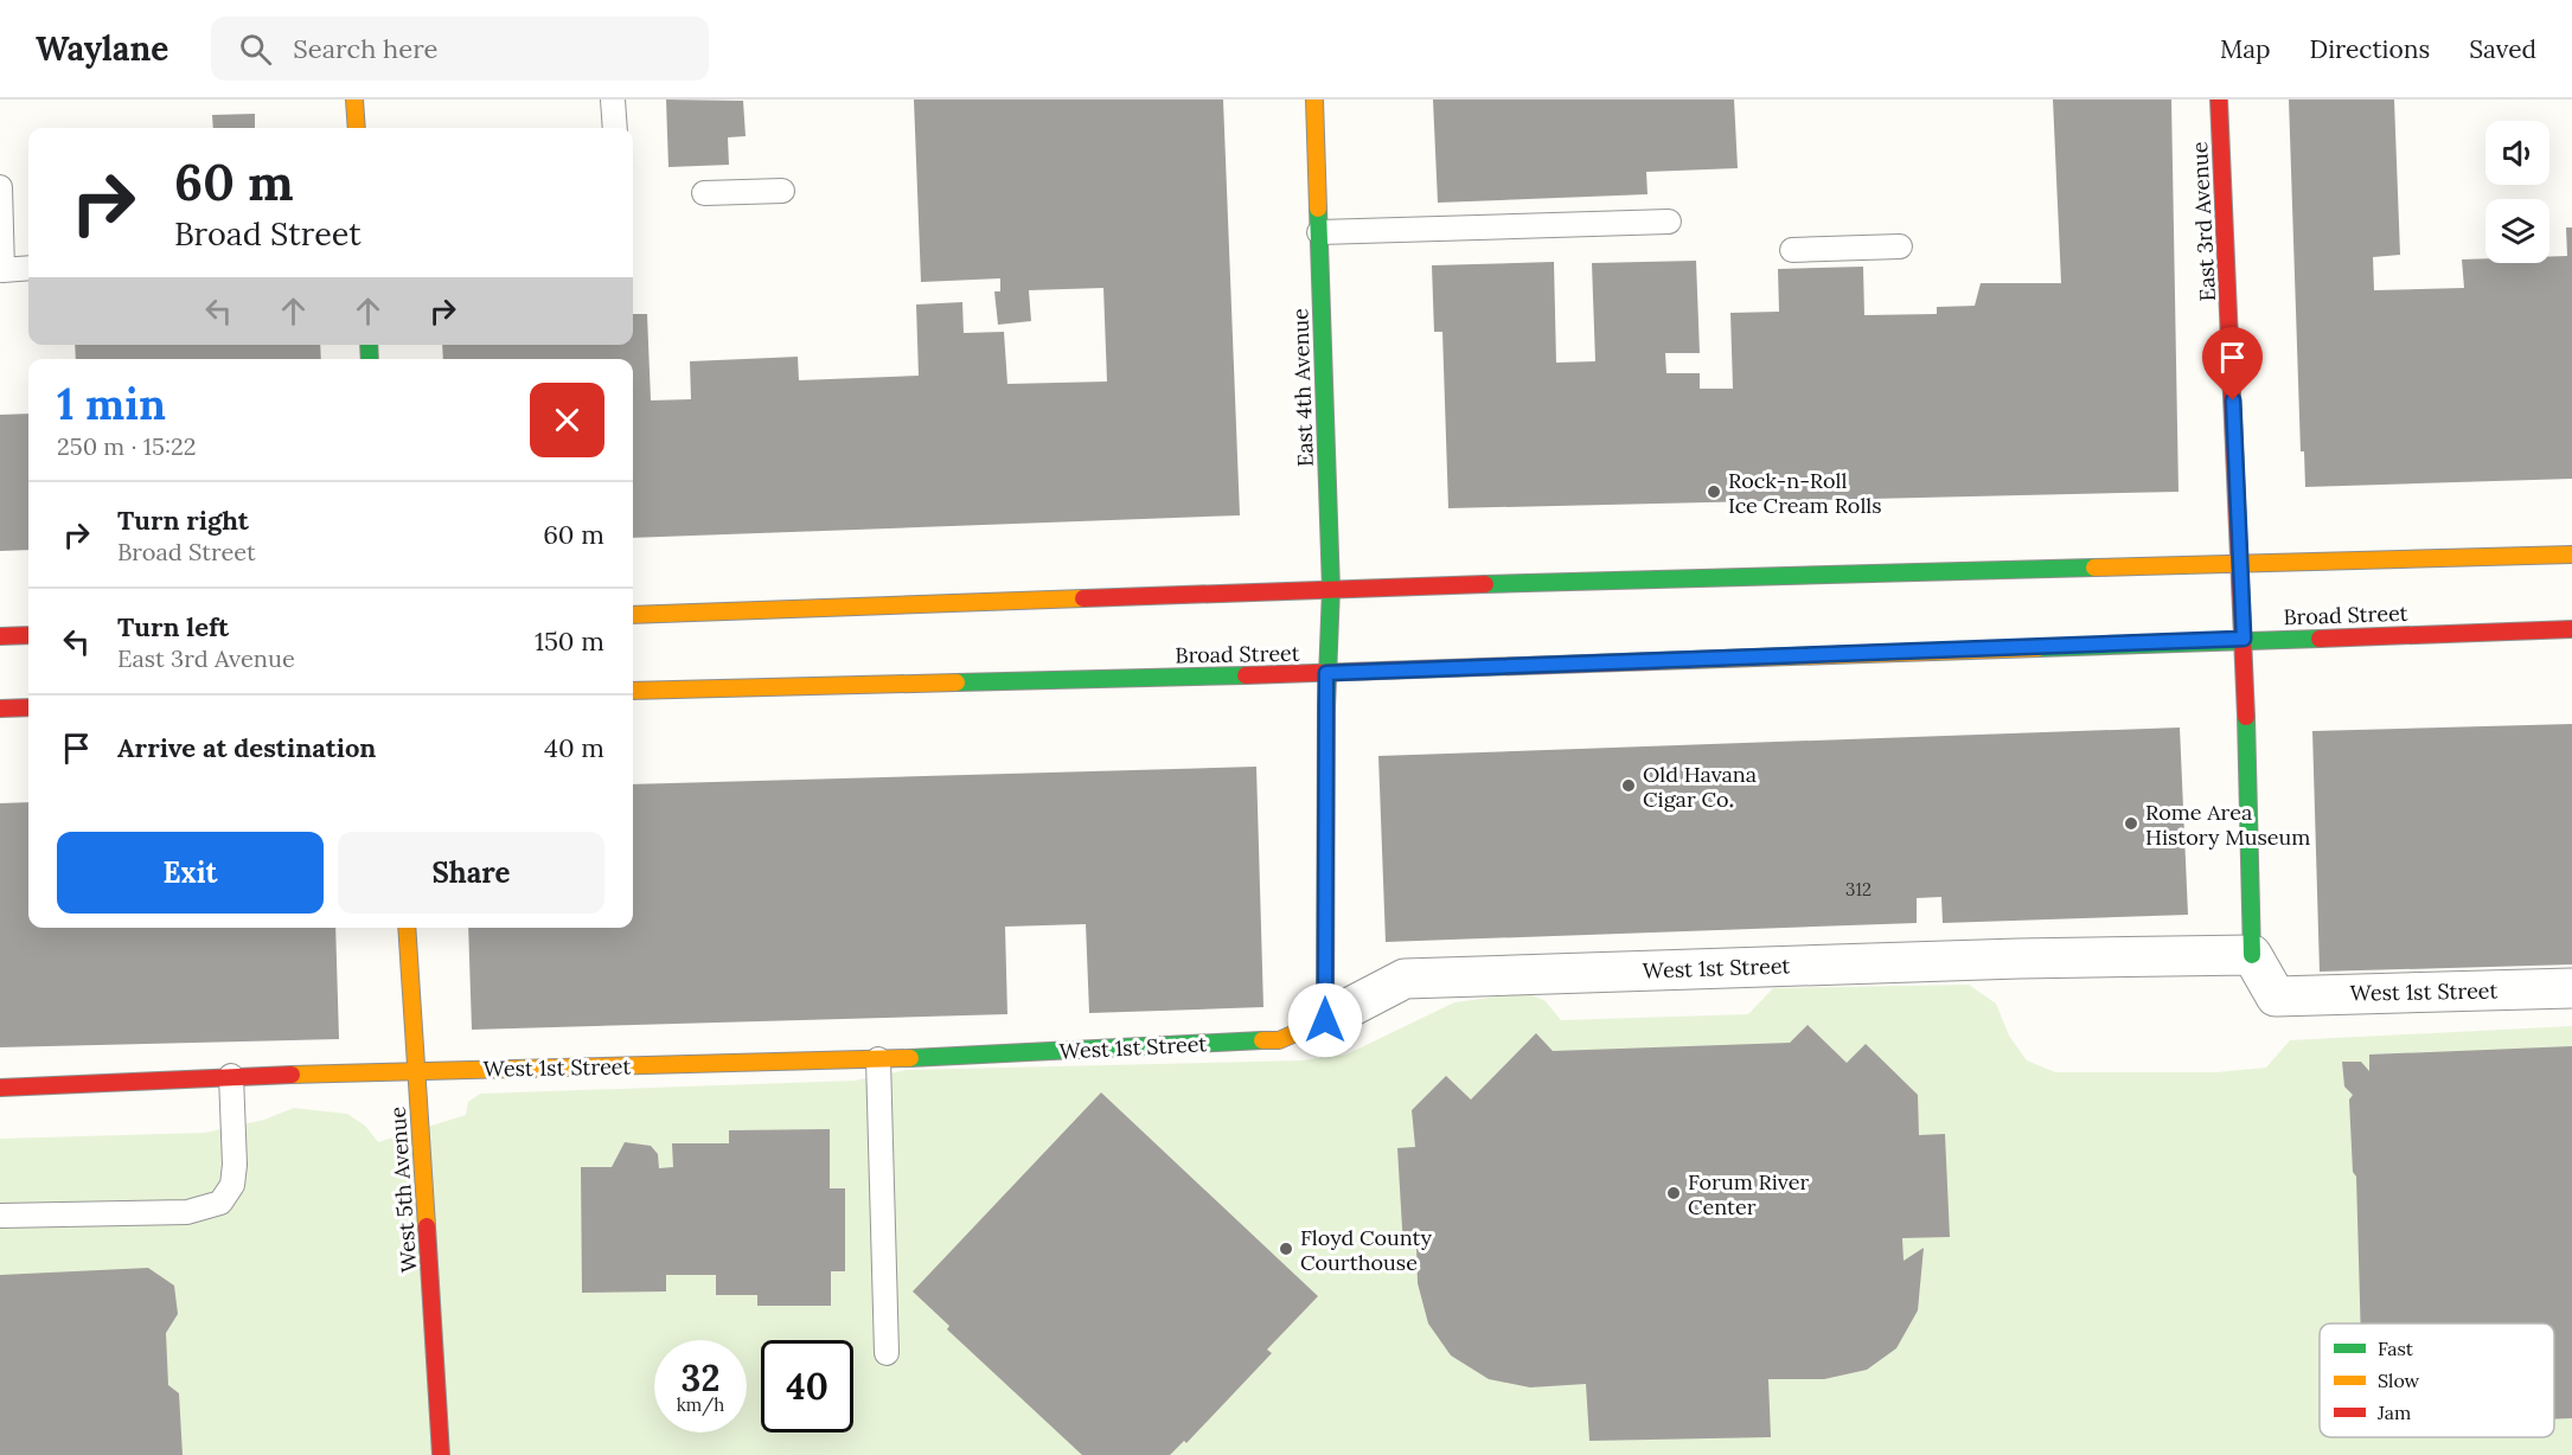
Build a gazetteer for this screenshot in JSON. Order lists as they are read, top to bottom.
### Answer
{
  "streets": {
    "main road": [
      "East 3rd Avenue",
      "East 4th Avenue",
      "Broad Street",
      "West 1st Street",
      "West 5th Avenue"
    ]
  },
  "crossings": [
    ["East 3rd Avenue", "Broad Street"],
    ["East 3rd Avenue", "West 1st Street"],
    ["East 4th Avenue", "Broad Street"],
    ["East 4th Avenue", "West 1st Street"],
    ["West 1st Street", "West 5th Avenue"]
  ],
  "places": [
    "Rock-n-Roll Ice Cream Rolls",
    "Old Havana Cigar Co.",
    "Rome Area History Museum",
    "Forum River Center",
    "Floyd County Courthouse"
  ],
  "house_numbers": ["312"],
  "legend": ["Fast", "Slow", "Jam"],
  "page": {
    "header": "Waylane",
    "search": "Search here",
    "nav": ["Map", "Directions", "Saved"],
    "turn": ["60 m", "Broad Street"],
    "heading": ["1 min", "250 m · 15:22"],
    "list": [
      {
        "name": "Turn right",
        "note": "Broad Street",
        "value": "60 m"
      },
      {
        "name": "Turn left",
        "note": "East 3rd Avenue",
        "value": "150 m"
      },
      {
        "name": "Arrive at destination",
        "value": "40 m"
      }
    ],
    "buttons": ["Exit", "Share"],
    "speed": "32 km/h",
    "limit": "40"
  }
}
